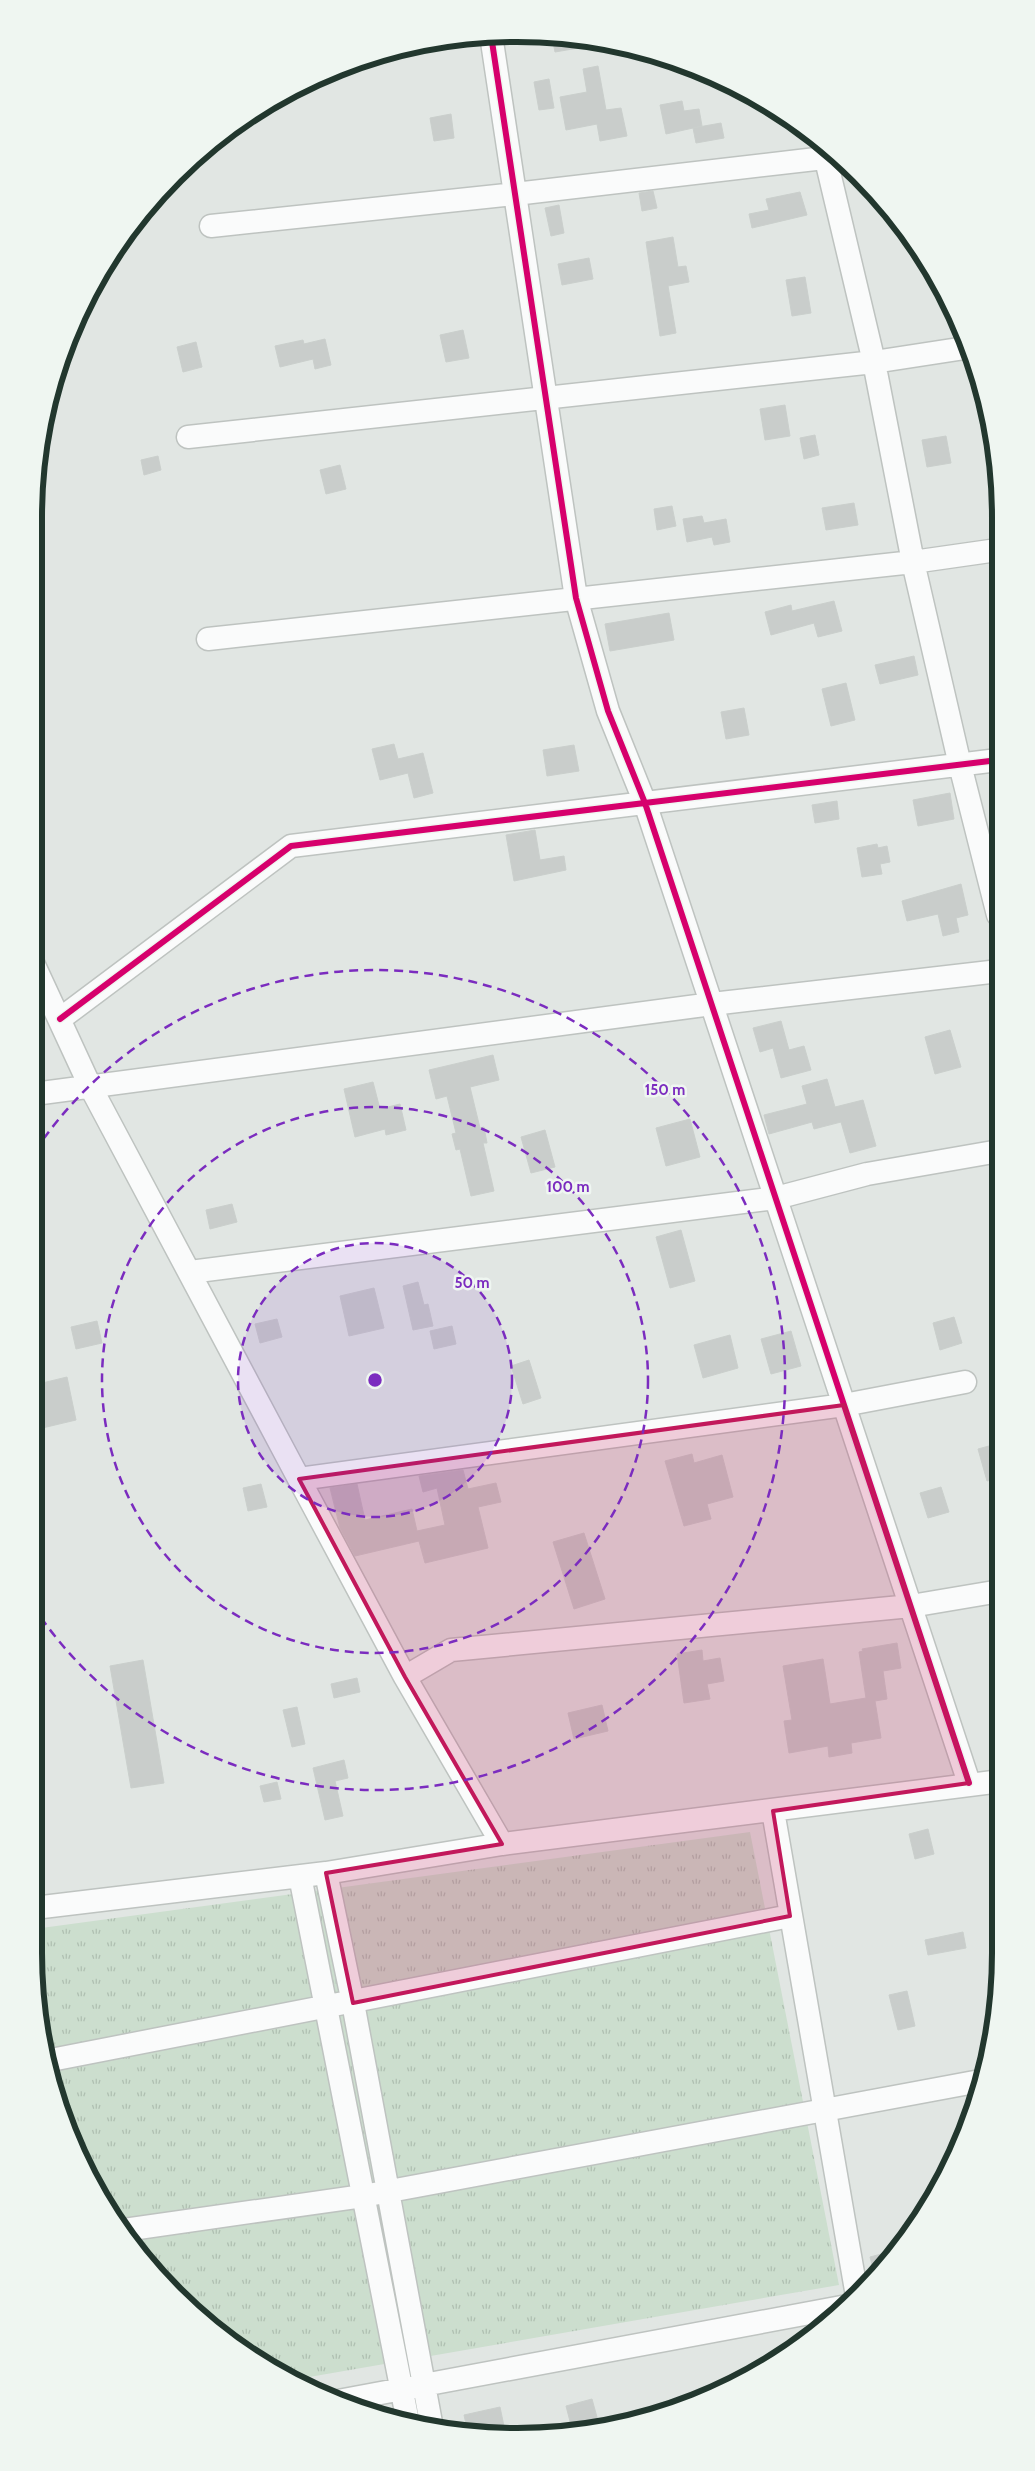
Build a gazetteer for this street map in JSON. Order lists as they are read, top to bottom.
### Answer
{
  "rings": ["150 m", "100 m", "50 m"]
}
